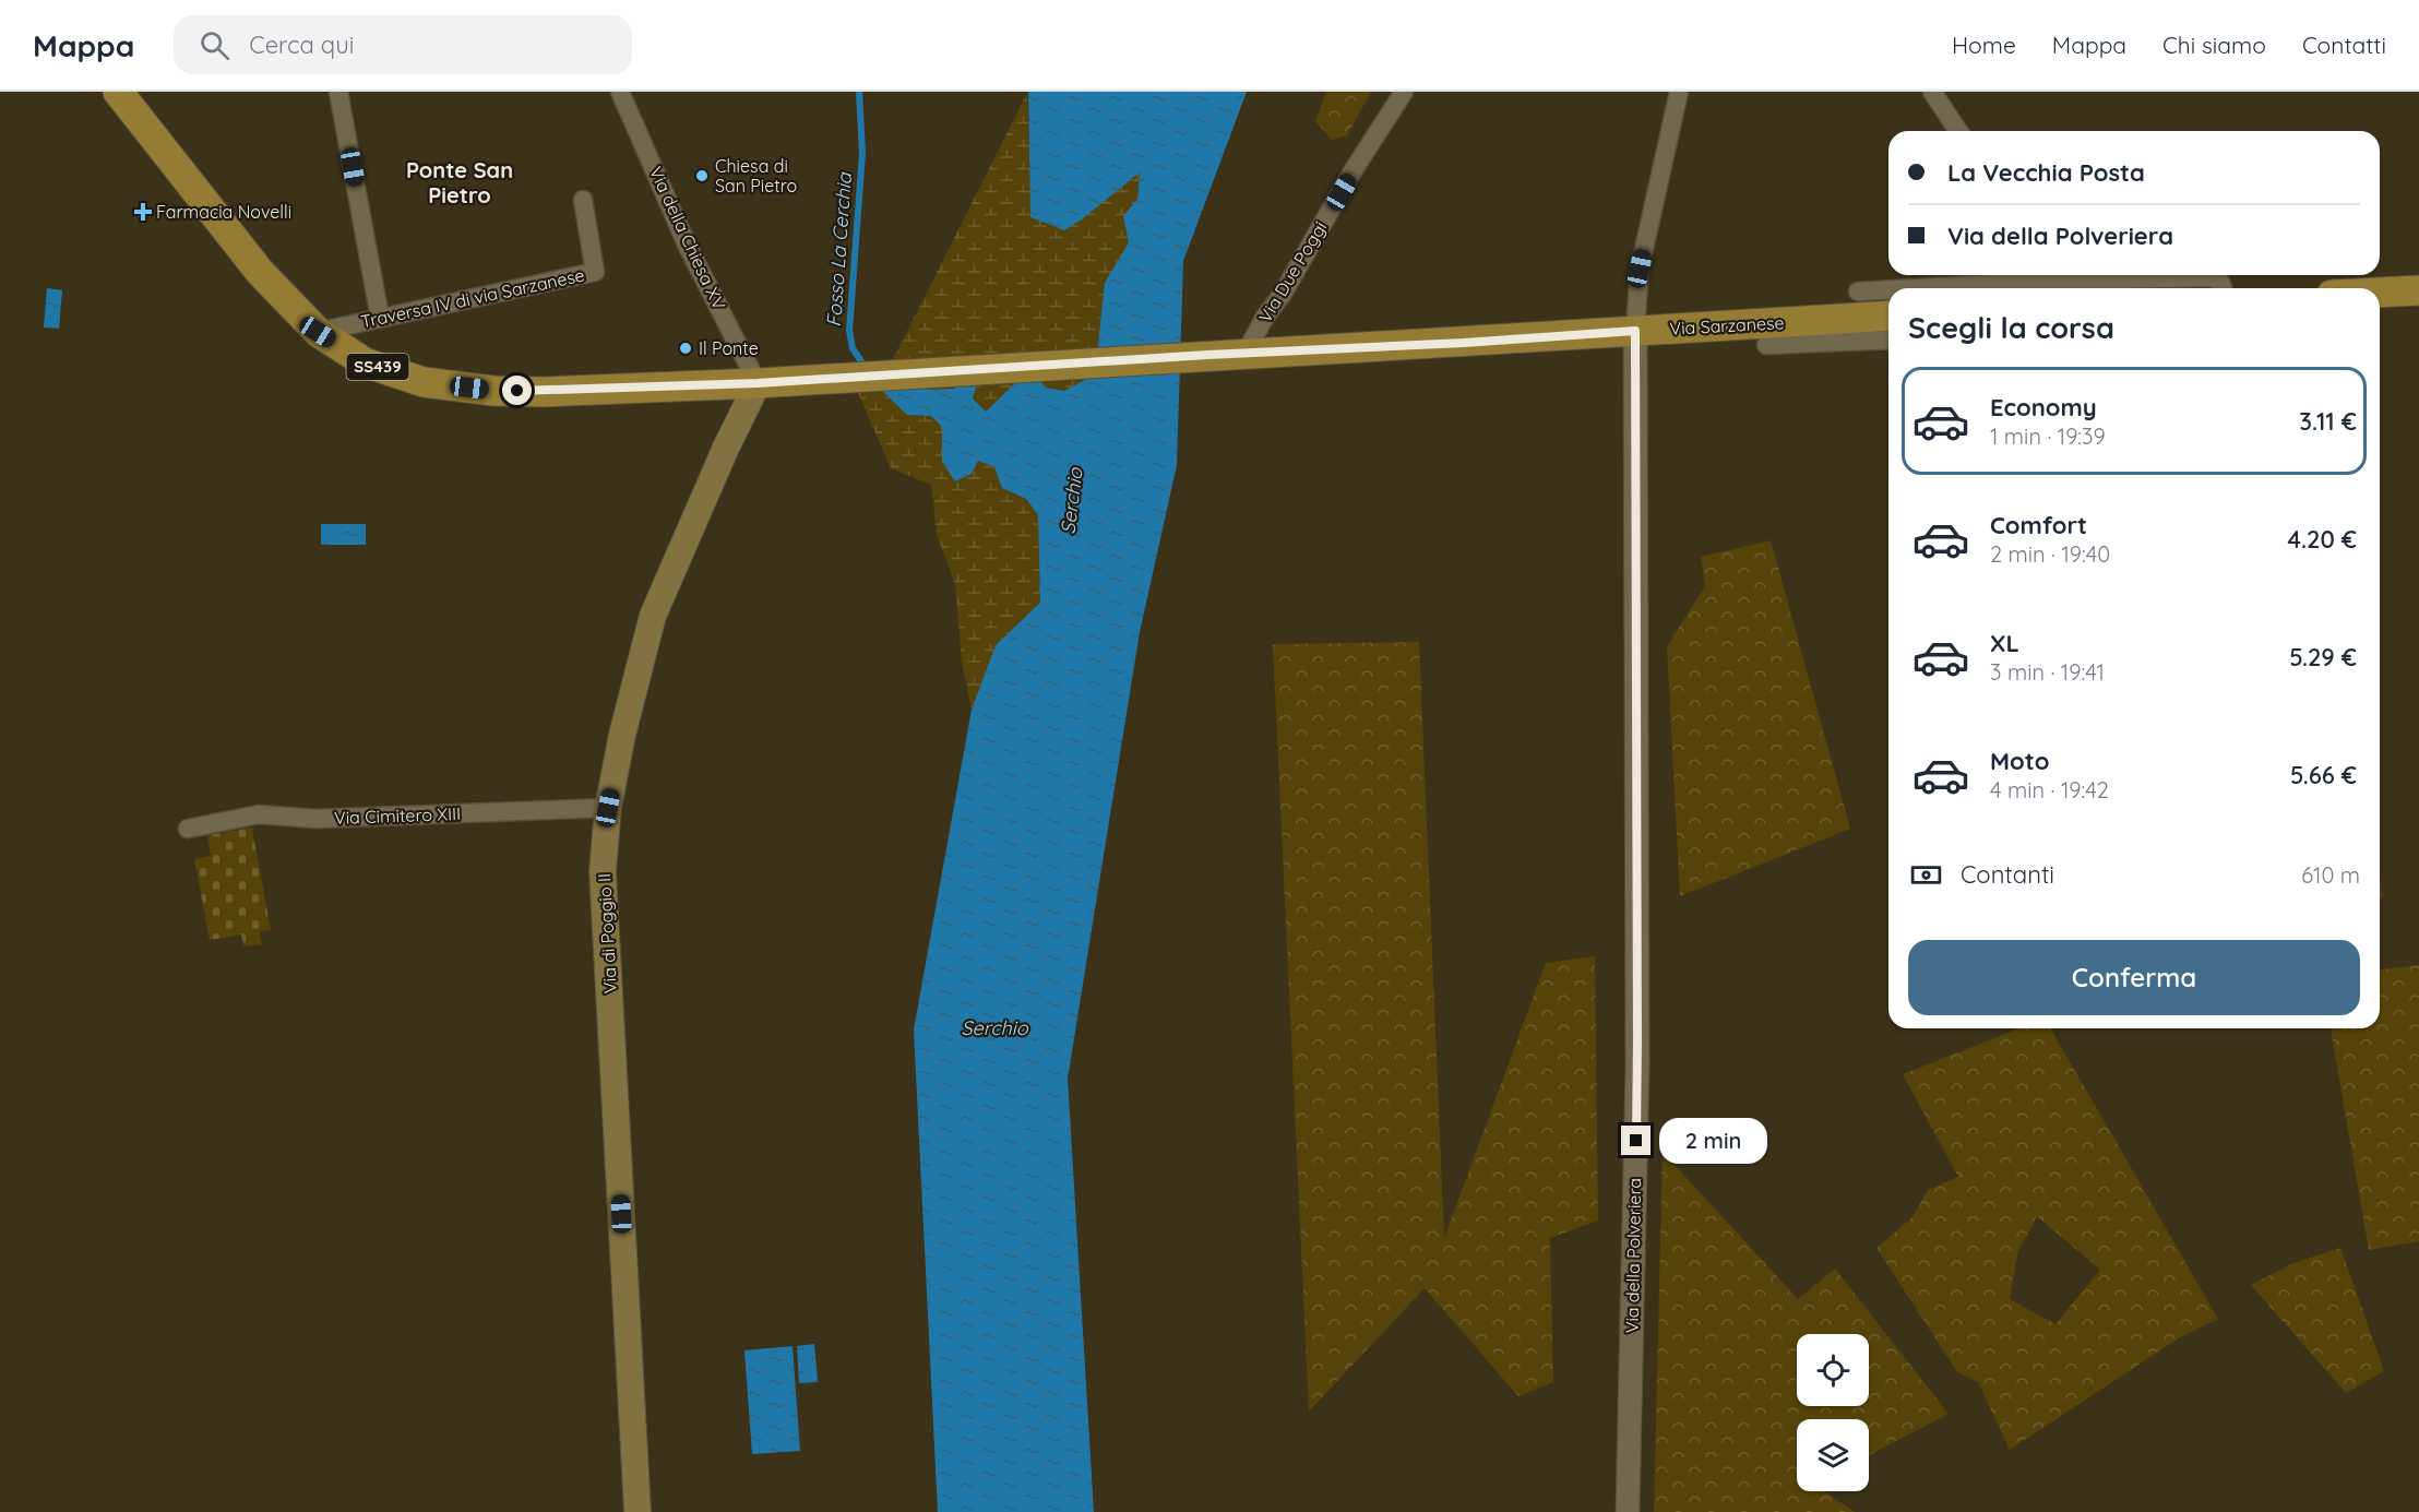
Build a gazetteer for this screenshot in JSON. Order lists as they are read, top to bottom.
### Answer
{
  "streets": {
    "main road": ["Via Sarzanese", "SS439", "Via di Poggio II"],
    "street": [
      "Via della Chiesa XV",
      "Via Due Poggi",
      "Traversa IV di via Sarzanese",
      "Via Cimitero XIII",
      "Via della Polveriera"
    ]
  },
  "crossings": [
    ["Via della Chiesa XV", "SS439"],
    ["Via della Chiesa XV", "Via di Poggio II"],
    ["Via Due Poggi", "Via Sarzanese"],
    ["Via Due Poggi", "SS439"],
    ["Traversa IV di via Sarzanese", "SS439"],
    ["Via Sarzanese", "SS439"],
    ["Via Sarzanese", "Via della Polveriera"],
    ["SS439", "Via di Poggio II"],
    ["Via Cimitero XIII", "Via di Poggio II"]
  ],
  "districts": ["Ponte San Pietro"],
  "water": ["Fosso La Cerchia", "Serchio"],
  "places": {
    "other": ["Chiesa di San Pietro", "Il Ponte"],
    "health": ["Farmacia Novelli"]
  },
  "page": {
    "header": "Mappa",
    "search": "Cerca qui",
    "nav": [
      "Home",
      "Mappa",
      "Chi siamo",
      "Contatti"
    ],
    "banner": ["La Vecchia Posta", "Via della Polveriera"],
    "heading": "Scegli la corsa",
    "list": [
      {
        "name": "Economy",
        "note": "1 min · 19:39",
        "value": "3.11 €"
      },
      {
        "name": "Comfort",
        "note": "2 min · 19:40",
        "value": "4.20 €"
      },
      {
        "name": "XL",
        "note": "3 min · 19:41",
        "value": "5.29 €"
      },
      {
        "name": "Moto",
        "note": "4 min · 19:42",
        "value": "5.66 €"
      }
    ],
    "pay": ["Contanti", "610 m"],
    "buttons": "Conferma",
    "bubble": "2 min"
  }
}
